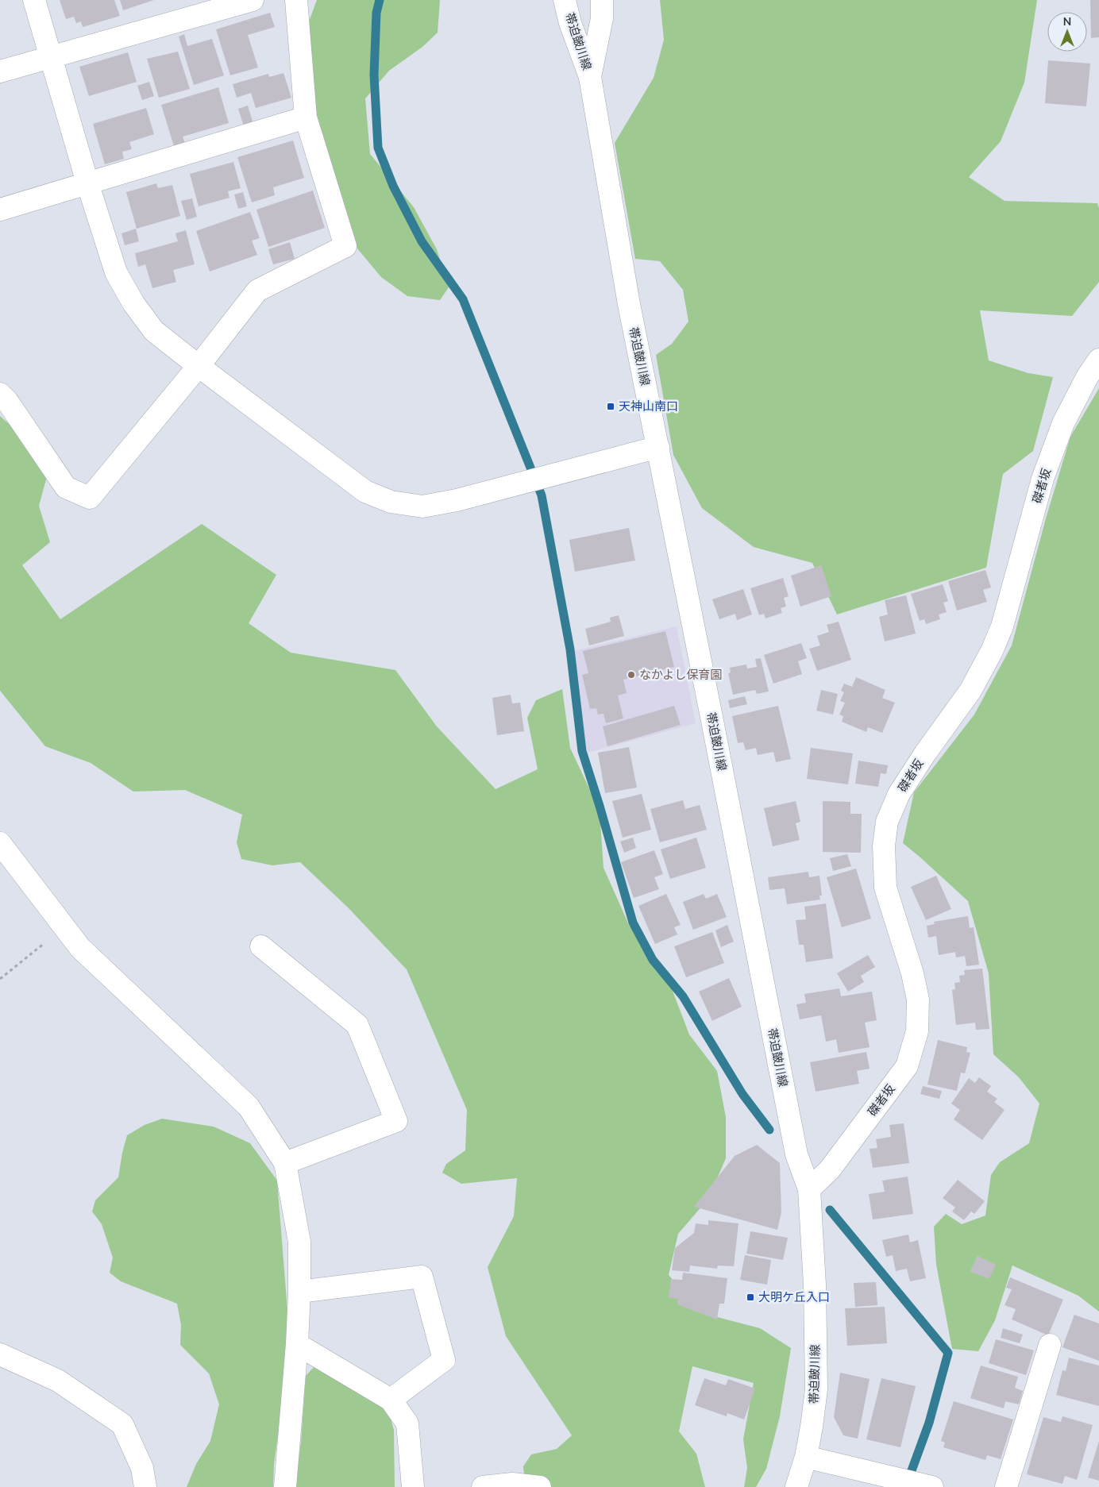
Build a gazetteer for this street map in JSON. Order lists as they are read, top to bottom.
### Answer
{
  "streets": {
    "street": ["帯迫皷川線", "磔者坂"]
  },
  "crossings": [
    ["帯迫皷川線", "磔者坂"]
  ],
  "places": {
    "transit": ["天神山南口", "大明ケ丘入口"],
    "other": ["なかよし保育園"]
  },
  "north": "top"
}
